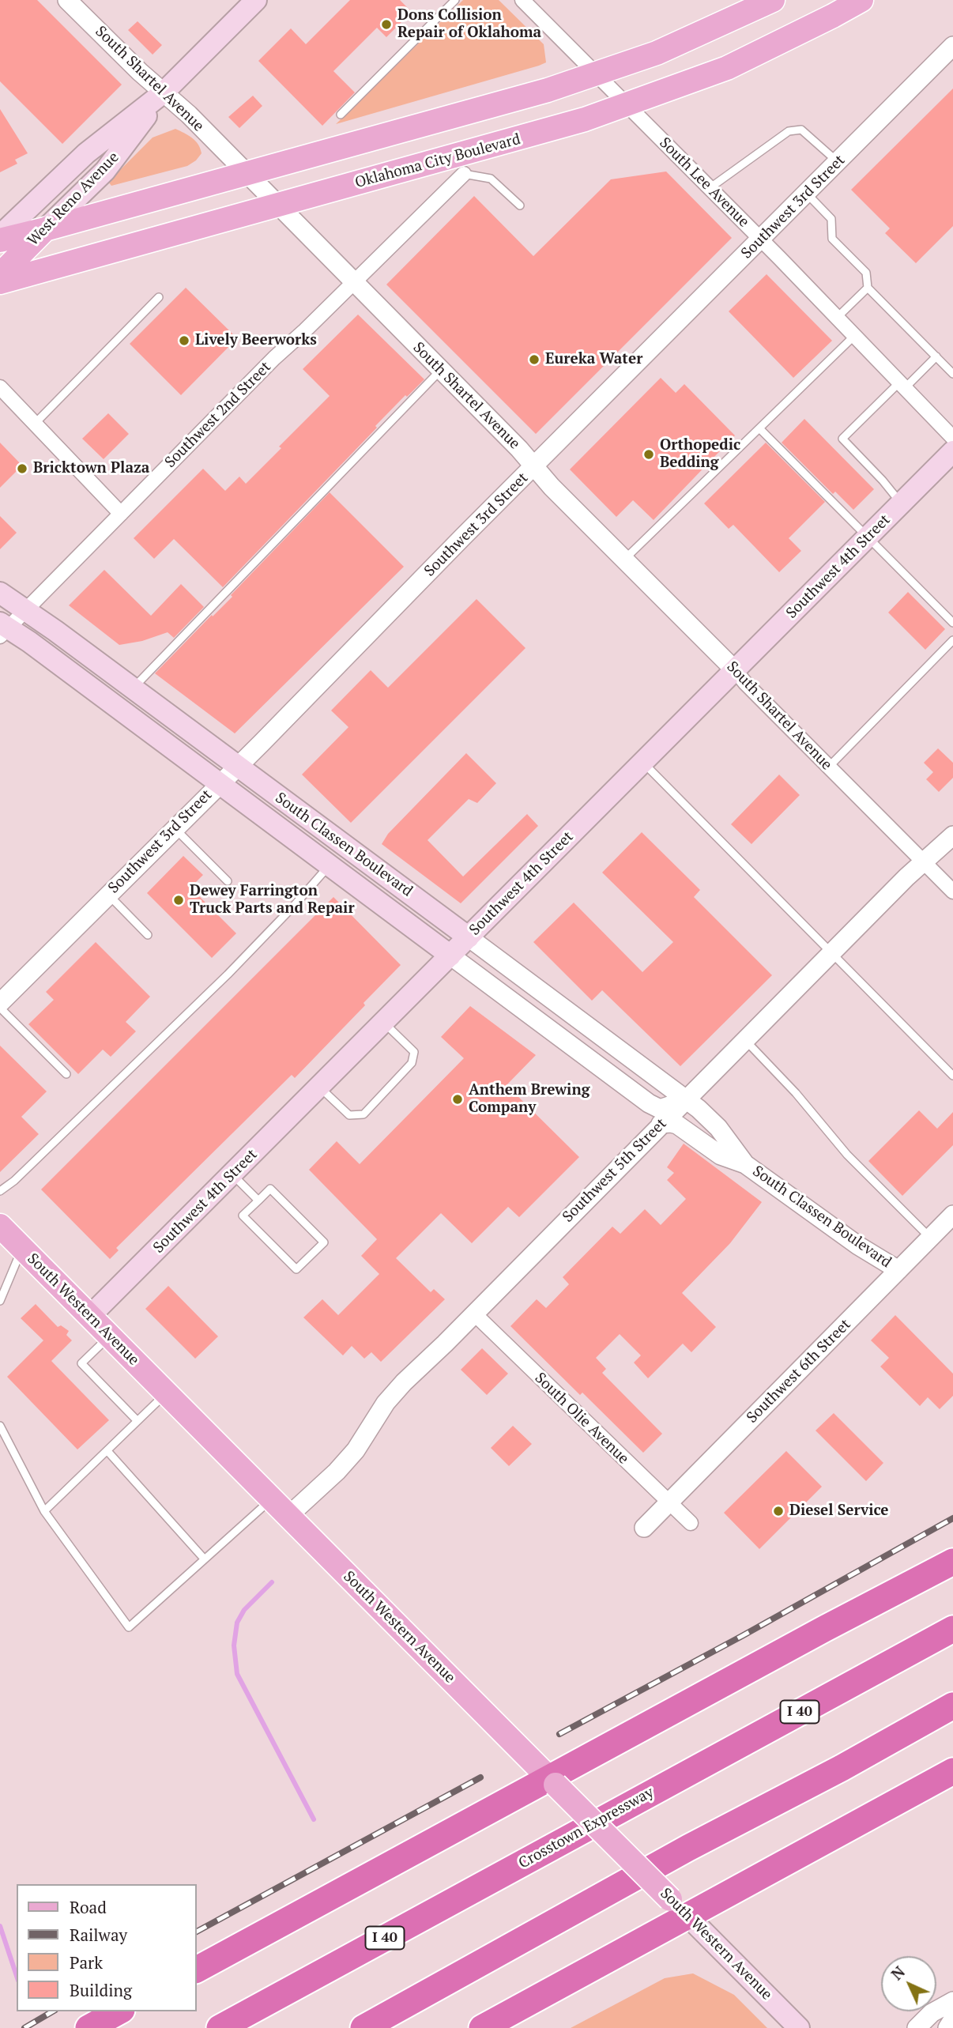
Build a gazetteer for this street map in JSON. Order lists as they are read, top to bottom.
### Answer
{
  "streets": {
    "highway": ["I 40", "Crosstown Expressway"],
    "main road": [
      "Oklahoma City Boulevard",
      "West Reno Avenue",
      "Southwest 4th Street",
      "South Classen Boulevard",
      "South Western Avenue"
    ],
    "street": [
      "South Shartel Avenue",
      "South Lee Avenue",
      "Southwest 3rd Street",
      "Southwest 2nd Street",
      "Southwest 5th Street",
      "Southwest 6th Street",
      "South Olie Avenue"
    ]
  },
  "crossings": [
    ["South Shartel Avenue", "Oklahoma City Boulevard"],
    ["South Shartel Avenue", "West Reno Avenue"],
    ["South Shartel Avenue", "Southwest 3rd Street"],
    ["South Shartel Avenue", "Southwest 2nd Street"],
    ["South Shartel Avenue", "Southwest 4th Street"],
    ["South Shartel Avenue", "Southwest 5th Street"],
    ["Oklahoma City Boulevard", "South Lee Avenue"],
    ["South Lee Avenue", "Southwest 3rd Street"],
    ["Southwest 3rd Street", "South Classen Boulevard"],
    ["Southwest 2nd Street", "South Classen Boulevard"],
    ["Southwest 4th Street", "South Classen Boulevard"],
    ["Southwest 4th Street", "South Western Avenue"],
    ["South Classen Boulevard", "Southwest 5th Street"],
    ["South Classen Boulevard", "Southwest 6th Street"],
    ["Southwest 5th Street", "South Western Avenue"],
    ["Southwest 5th Street", "South Olie Avenue"],
    ["Southwest 6th Street", "South Olie Avenue"]
  ],
  "places": [
    "Dons Collision Repair of Oklahoma",
    "Lively Beerworks",
    "Eureka Water",
    "Orthopedic Bedding",
    "Bricktown Plaza",
    "Dewey Farrington Truck Parts and Repair",
    "Anthem Brewing Company",
    "Diesel Service"
  ],
  "legend": [
    "Road",
    "Railway",
    "Park",
    "Building"
  ],
  "north": "top left"
}
